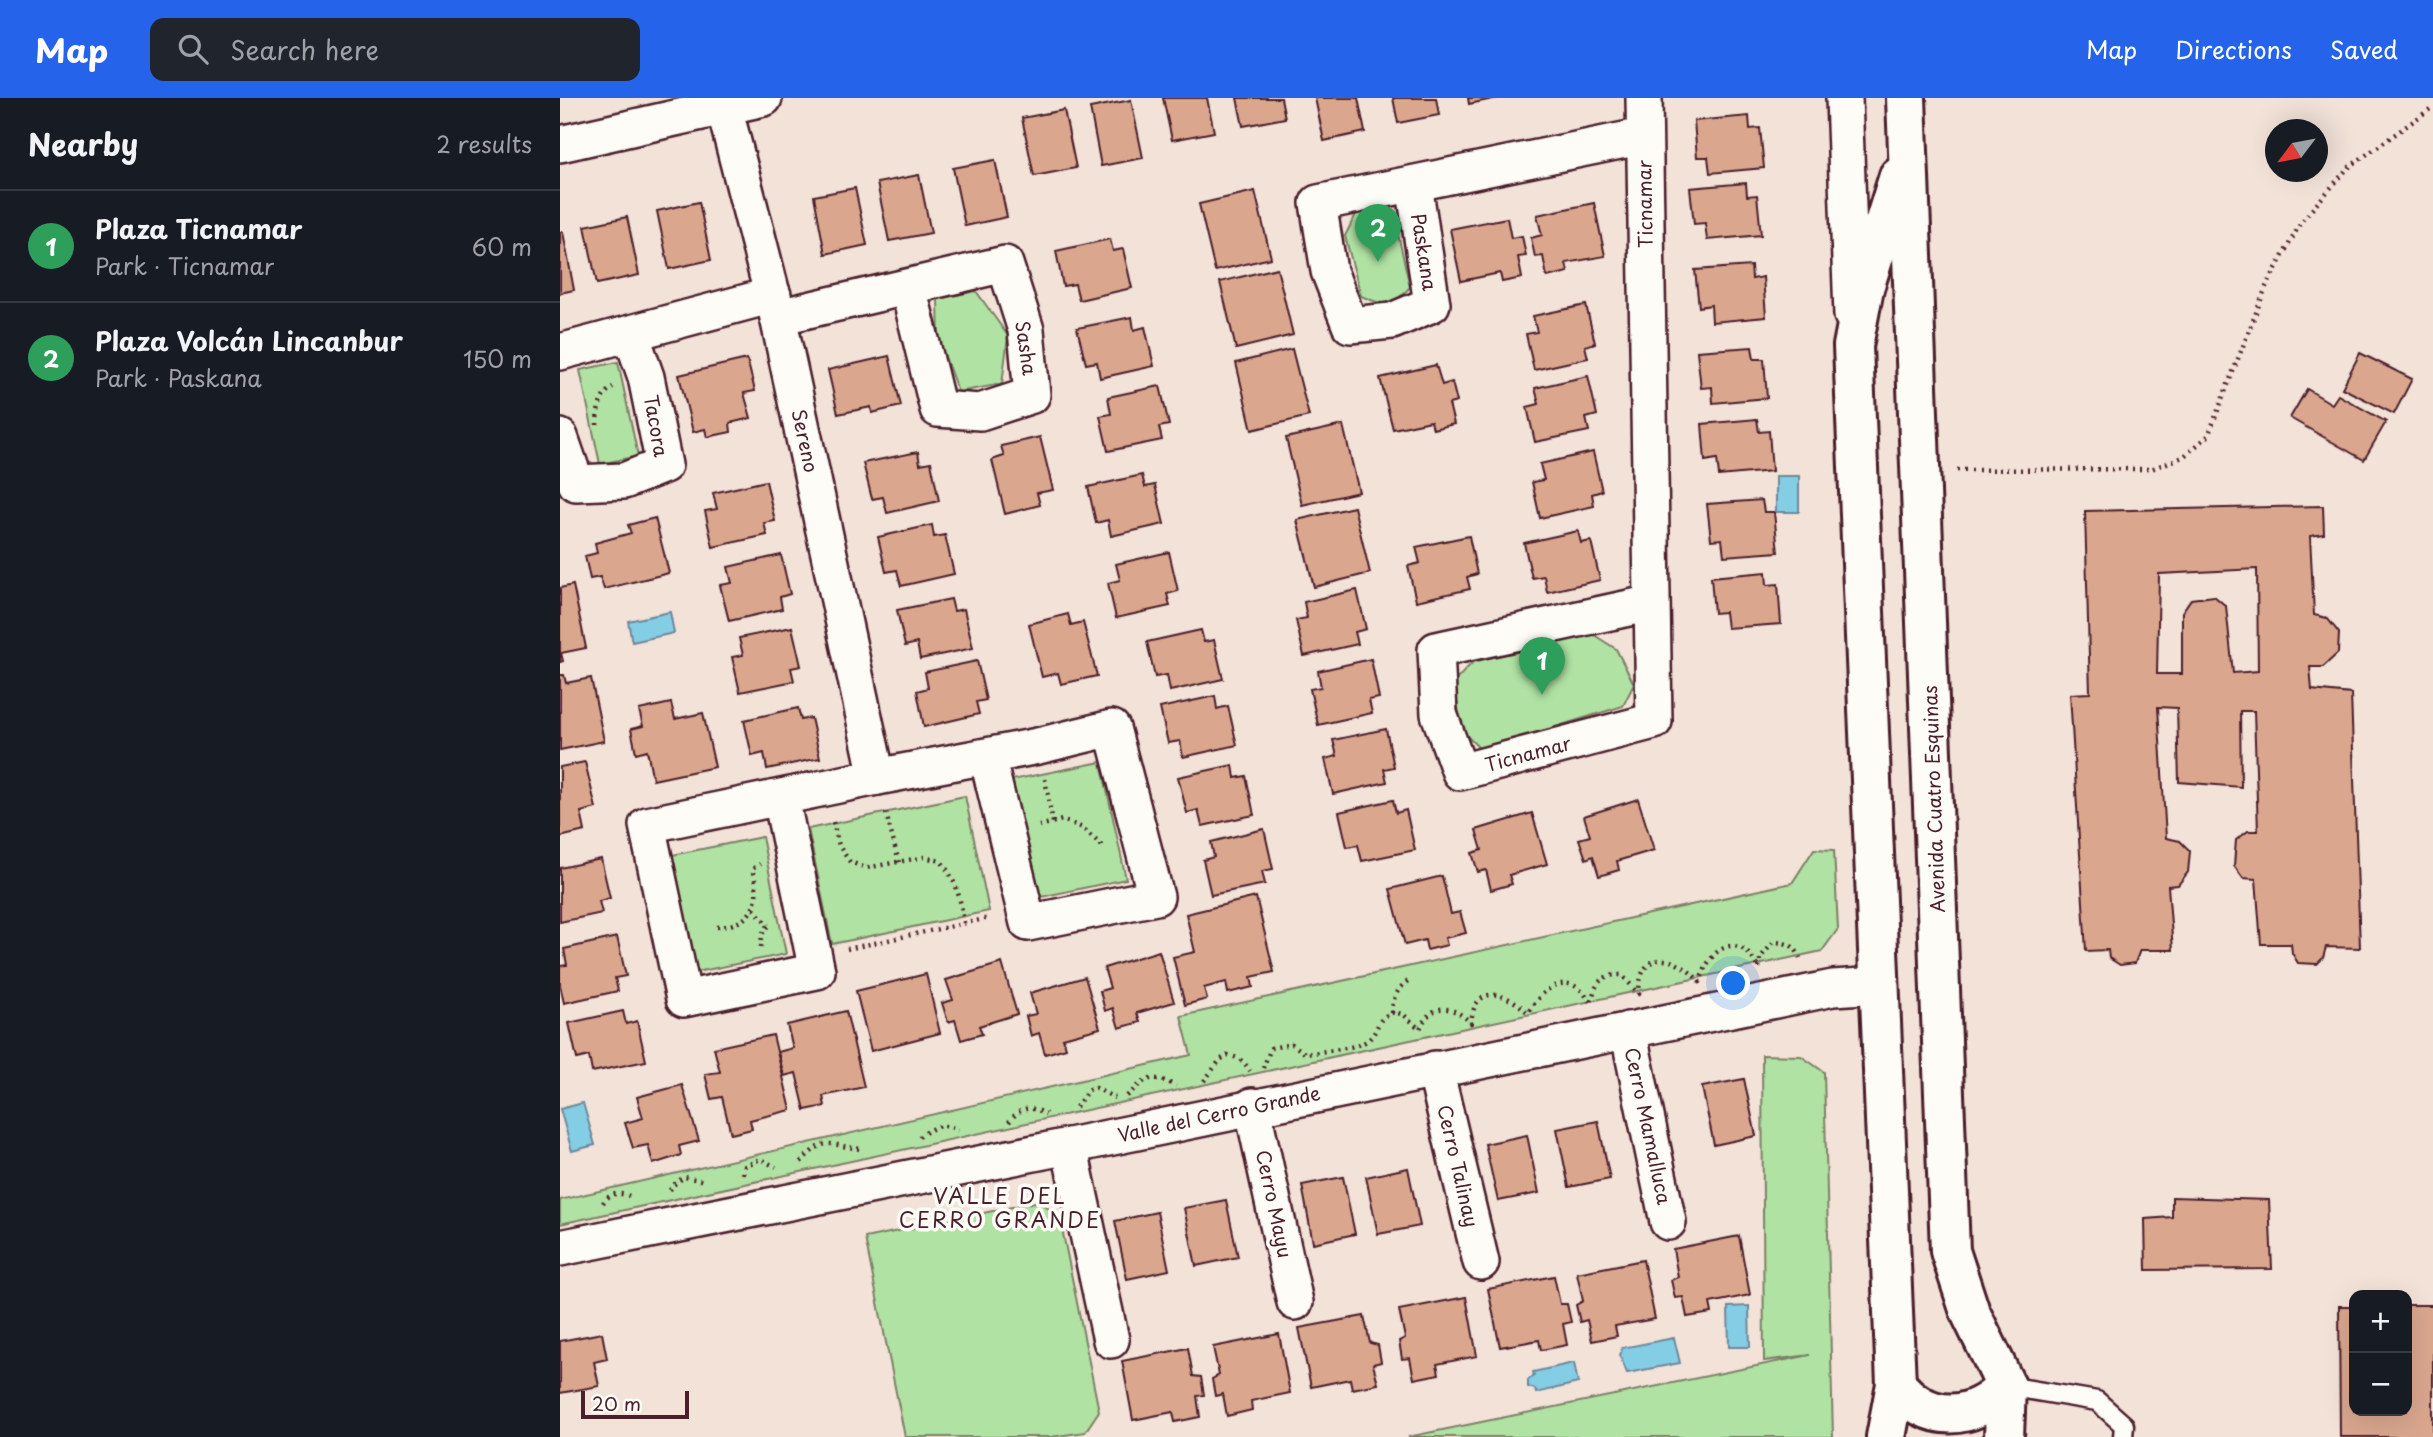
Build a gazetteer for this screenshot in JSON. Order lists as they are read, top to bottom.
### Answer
{
  "streets": {
    "main road": ["Avenida Cuatro Esquinas"],
    "street": [
      "Ticnamar",
      "Sasha",
      "Tacora",
      "Sereno",
      "Valle del Cerro Grande",
      "Cerro Mamalluca",
      "Cerro Talinay",
      "Cerro Mayu"
    ]
  },
  "crossings": [
    ["Sasha", "Sereno"],
    ["Avenida Cuatro Esquinas", "Valle del Cerro Grande"],
    ["Valle del Cerro Grande", "Cerro Mamalluca"],
    ["Valle del Cerro Grande", "Cerro Talinay"],
    ["Valle del Cerro Grande", "Cerro Mayu"]
  ],
  "districts": ["VALLE DEL CERRO GRANDE"],
  "scale_bar": "20 m",
  "north": "bottom left",
  "page": {
    "header": "Map",
    "search": "Search here",
    "nav": ["Map", "Directions", "Saved"],
    "heading": ["Nearby", "2 results"],
    "list": [
      {
        "mark": "1",
        "name": "Plaza Ticnamar",
        "note": "Park · Ticnamar",
        "value": "60 m"
      },
      {
        "mark": "2",
        "name": "Plaza Volcán Lincanbur",
        "note": "Park · Paskana",
        "value": "150 m"
      }
    ],
    "pins": ["2", "1"],
    "map_buttons": ["+", "−"],
    "scale": "20 m"
  }
}
